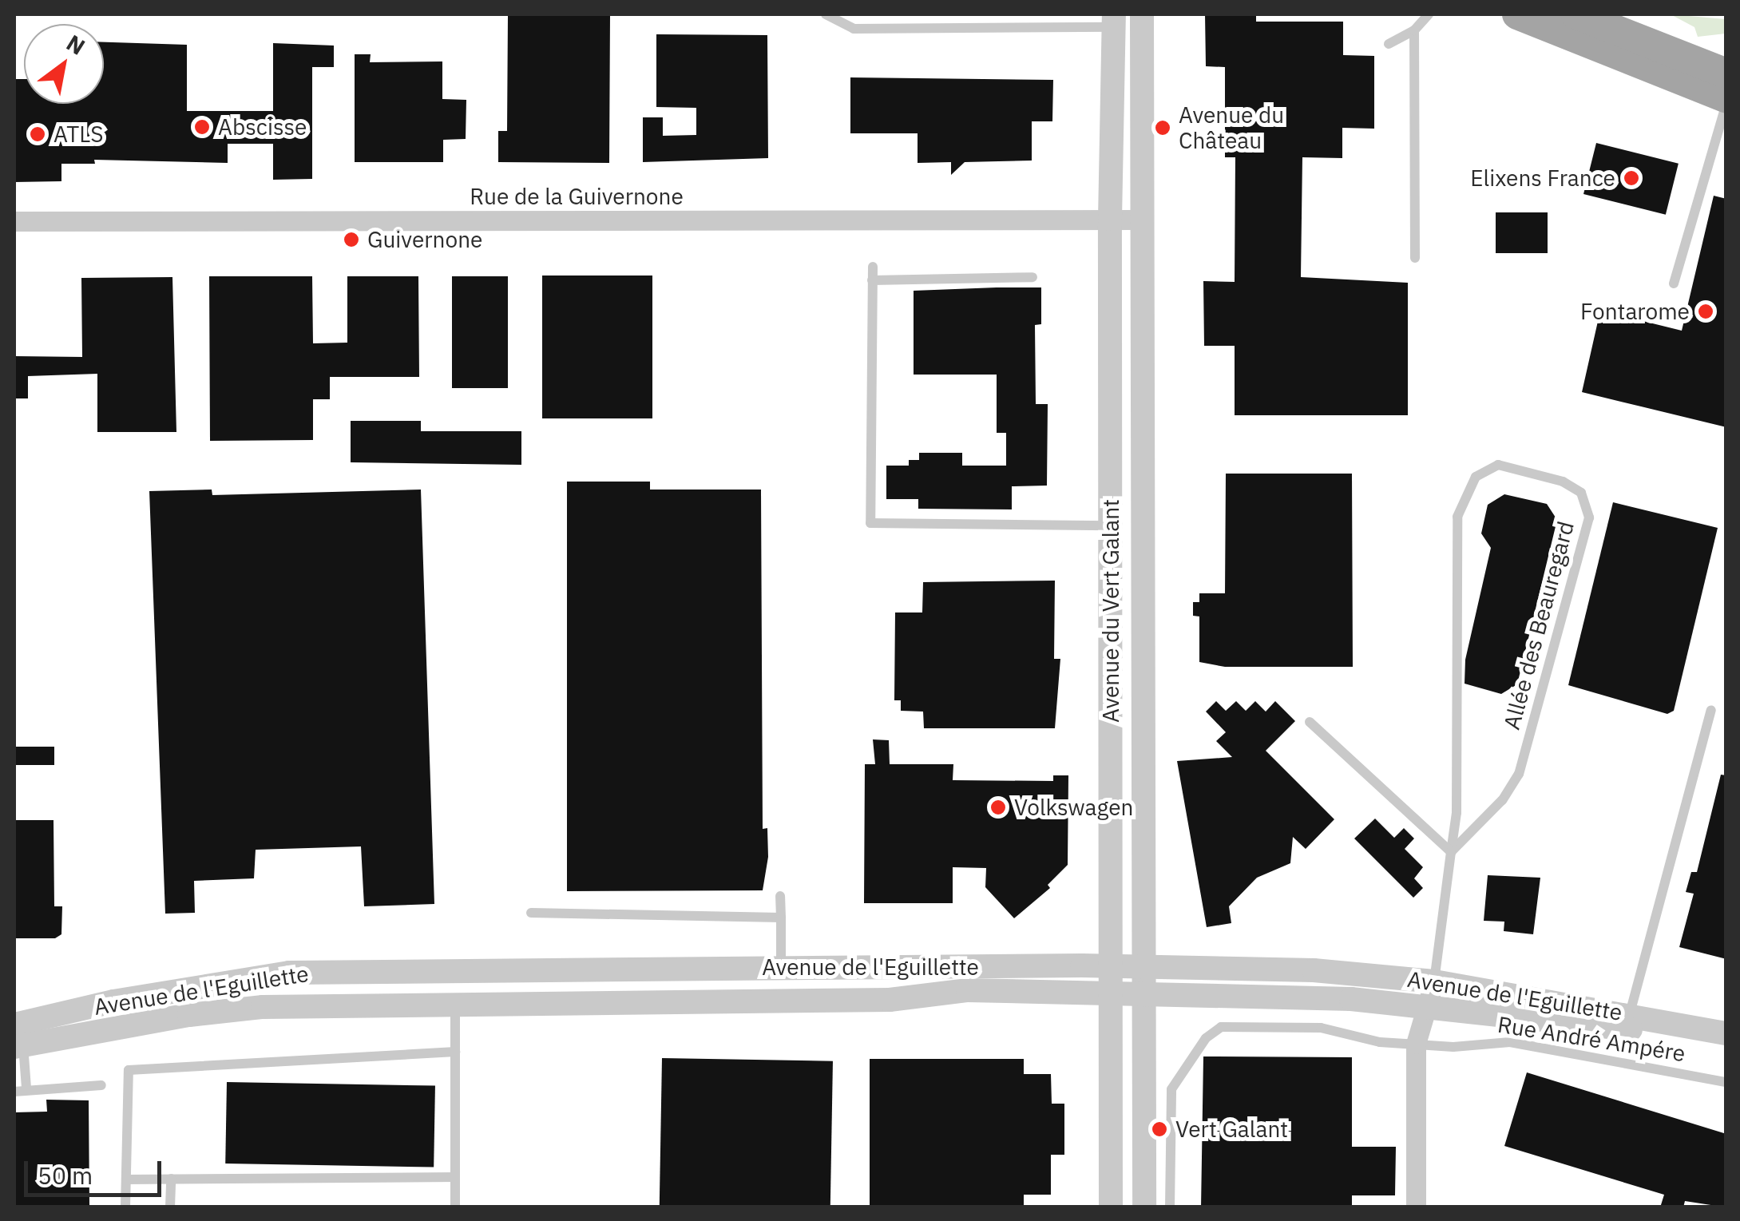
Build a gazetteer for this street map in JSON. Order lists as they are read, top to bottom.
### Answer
{
  "streets": {
    "street": ["Rue de la Guivernone", "Avenue du Vert Galant", "Avenue de l'Eguillette"],
    "lane": ["Allée des Beauregard", "Rue André Ampére"]
  },
  "crossings": [
    ["Rue de la Guivernone", "Avenue du Vert Galant"],
    ["Avenue du Vert Galant", "Avenue de l'Eguillette"],
    ["Allée des Beauregard", "Avenue de l'Eguillette"]
  ],
  "places": [
    "Abscisse",
    "Avenue du Château",
    "ATLS",
    "Elixens France",
    "Guivernone",
    "Fontarome",
    "Volkswagen",
    "Vert Galant"
  ],
  "scale_bar": "50 m",
  "north": "top right"
}
